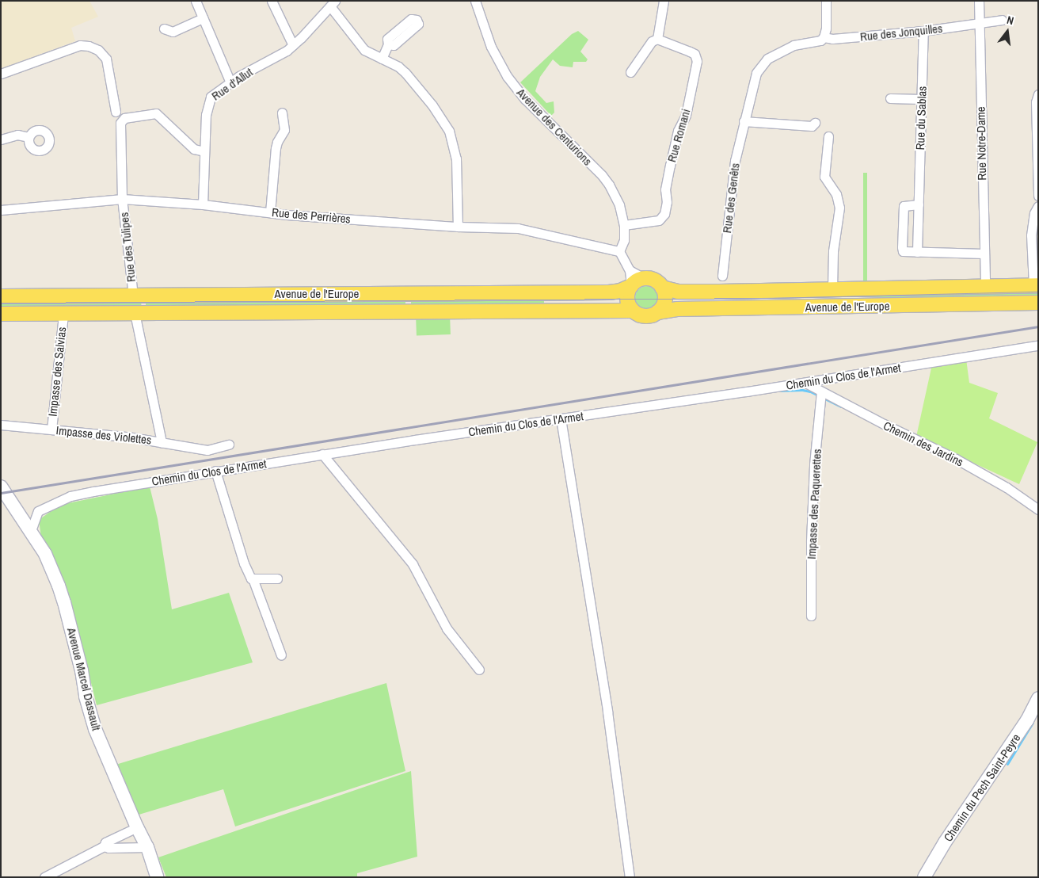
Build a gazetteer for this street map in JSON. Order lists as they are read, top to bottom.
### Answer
{
  "streets": {
    "main road": ["Avenue de l'Europe"],
    "street": [
      "Rue des Jonquilles",
      "Rue d'Allut",
      "Rue du Sablas",
      "Avenue des Centurions",
      "Rue Romani",
      "Rue Notre-Dame",
      "Rue des Genêts",
      "Rue des Perrières",
      "Rue des Tulipes",
      "Impasse des Salvias",
      "Chemin du Clos de l'Armet",
      "Impasse des Violettes",
      "Chemin des Jardins",
      "Impasse des Paquerettes",
      "Avenue Marcel Dassault",
      "Chemin du Pech Saint-Peyre"
    ]
  },
  "crossings": [
    ["Rue des Jonquilles", "Rue du Sablas"],
    ["Rue des Jonquilles", "Rue Notre-Dame"],
    ["Rue des Jonquilles", "Rue des Genêts"],
    ["Rue d'Allut", "Rue des Perrières"],
    ["Rue d'Allut", "Rue des Tulipes"],
    ["Avenue des Centurions", "Rue Romani"],
    ["Avenue des Centurions", "Rue des Perrières"],
    ["Rue Notre-Dame", "Avenue de l'Europe"],
    ["Rue des Perrières", "Rue des Tulipes"],
    ["Rue des Tulipes", "Avenue de l'Europe"],
    ["Avenue de l'Europe", "Impasse des Salvias"],
    ["Impasse des Salvias", "Impasse des Violettes"],
    ["Chemin du Clos de l'Armet", "Chemin des Jardins"],
    ["Chemin du Clos de l'Armet", "Avenue Marcel Dassault"],
    ["Chemin des Jardins", "Impasse des Paquerettes"]
  ],
  "north": "top"
}
